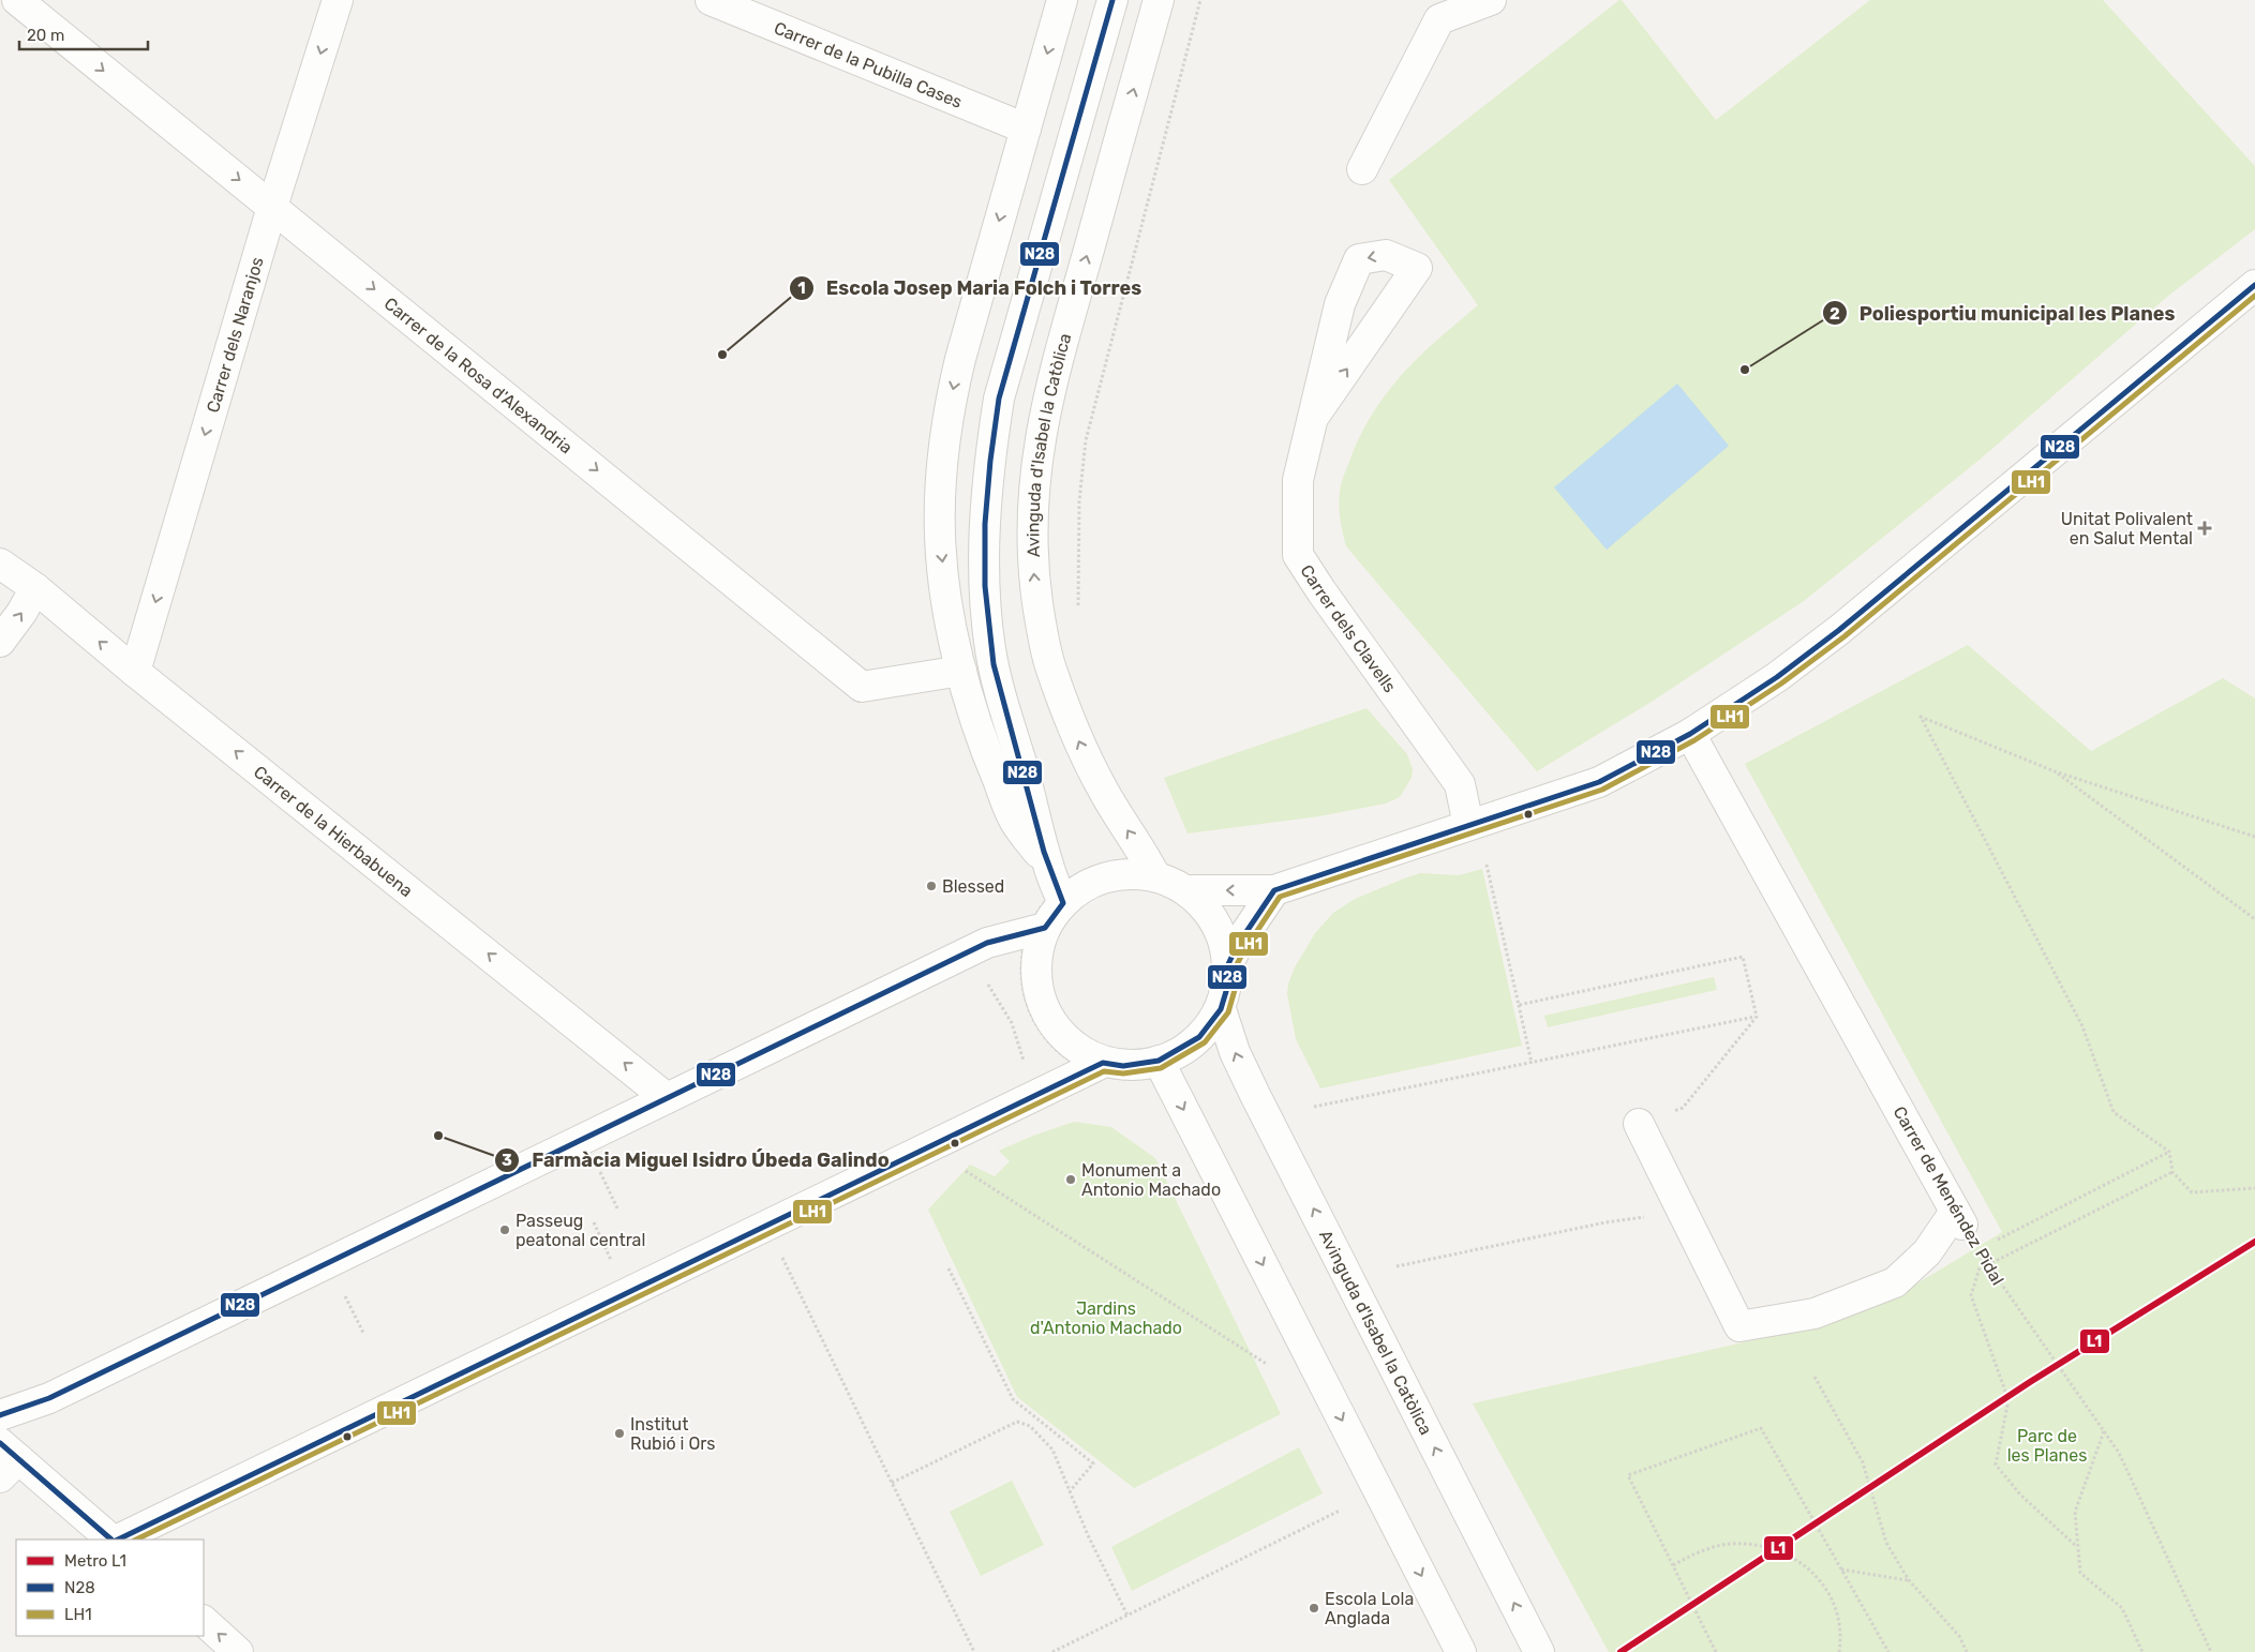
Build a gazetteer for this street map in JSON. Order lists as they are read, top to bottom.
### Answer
{
  "streets": {
    "street": [
      "Carrer de la Pubilla Cases",
      "Carrer dels Naranjos",
      "Carrer de la Rosa d'Alexandria",
      "Avinguda d'Isabel la Catòlica",
      "Carrer dels Clavells",
      "Carrer de la Hierbabuena",
      "Carrer de Menéndez Pidal"
    ]
  },
  "crossings": [
    ["Carrer dels Naranjos", "Carrer de la Rosa d'Alexandria"],
    ["Carrer dels Naranjos", "Carrer de la Hierbabuena"]
  ],
  "one_way": ["Carrer dels Naranjos", "Carrer de la Rosa d'Alexandria", "Carrer de la Hierbabuena"],
  "parks": ["Jardins d'Antonio Machado", "Parc de les Planes"],
  "places": {
    "other": [
      "Escola Josep Maria Folch i Torres",
      "Poliesportiu municipal les Planes",
      "Blessed",
      "Farmàcia Miguel Isidro Úbeda Galindo",
      "Monument a Antonio Machado",
      "Passeug peatonal central",
      "Institut Rubió i Ors",
      "Escola Lola Anglada"
    ],
    "health": ["Unitat Polivalent en Salut Mental"]
  },
  "lines": ["transit line N28", "transit line LH1", "metro line L1"],
  "legend": ["Metro L1", "N28", "LH1"],
  "scale_bar": "20 m"
}
